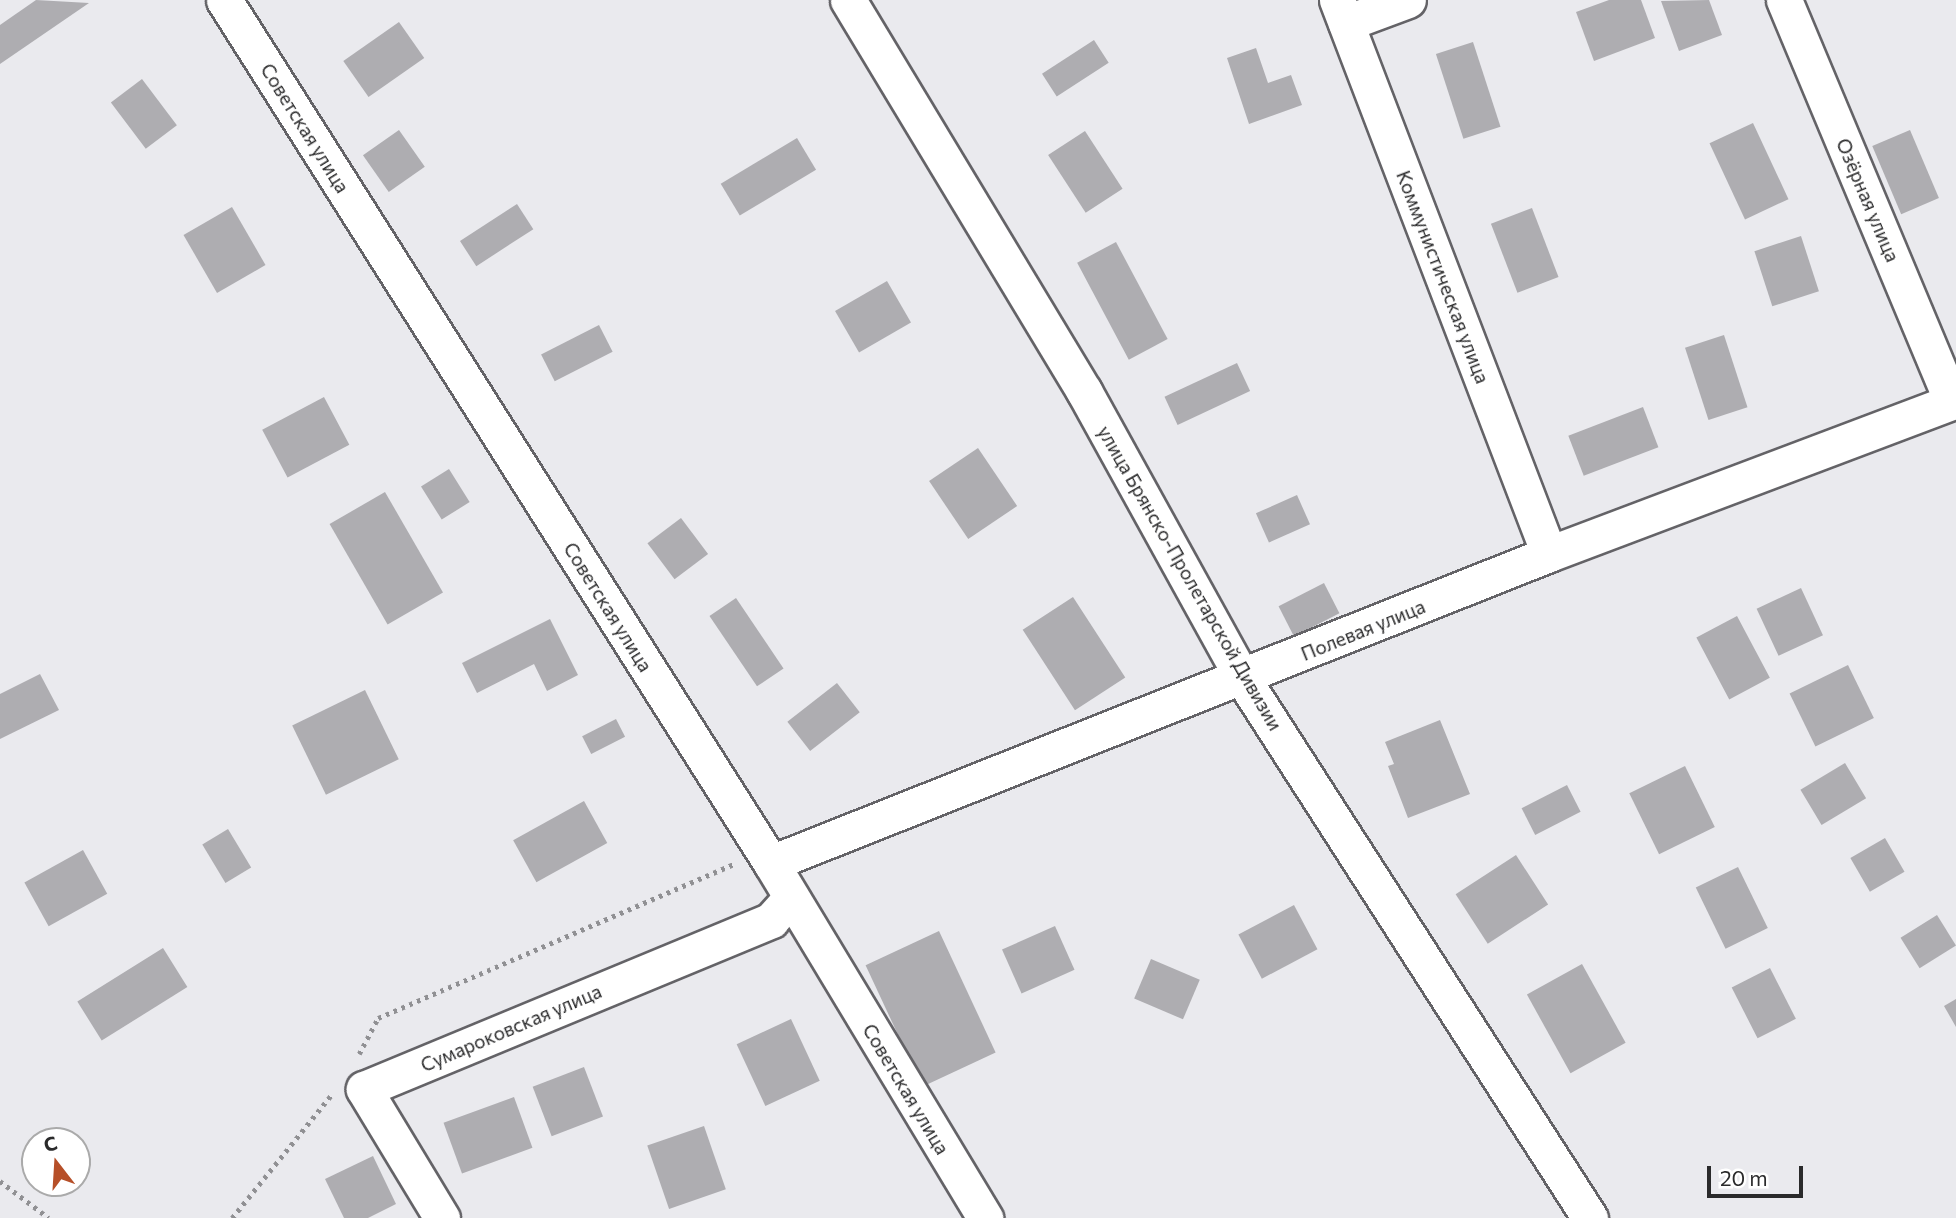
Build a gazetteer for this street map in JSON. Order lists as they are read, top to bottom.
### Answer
{
  "streets": {
    "street": [
      "Советская улица",
      "Озёрная улица",
      "Коммунистическая улица",
      "улица Брянско-Пролетарской Дивизии",
      "Полевая улица",
      "Сумароковская улица"
    ]
  },
  "crossings": [
    ["Советская улица", "Полевая улица"],
    ["Советская улица", "Сумароковская улица"],
    ["Озёрная улица", "Полевая улица"],
    ["Коммунистическая улица", "Полевая улица"],
    ["улица Брянско-Пролетарской Дивизии", "Полевая улица"]
  ],
  "scale_bar": "20 m",
  "north": "top"
}
